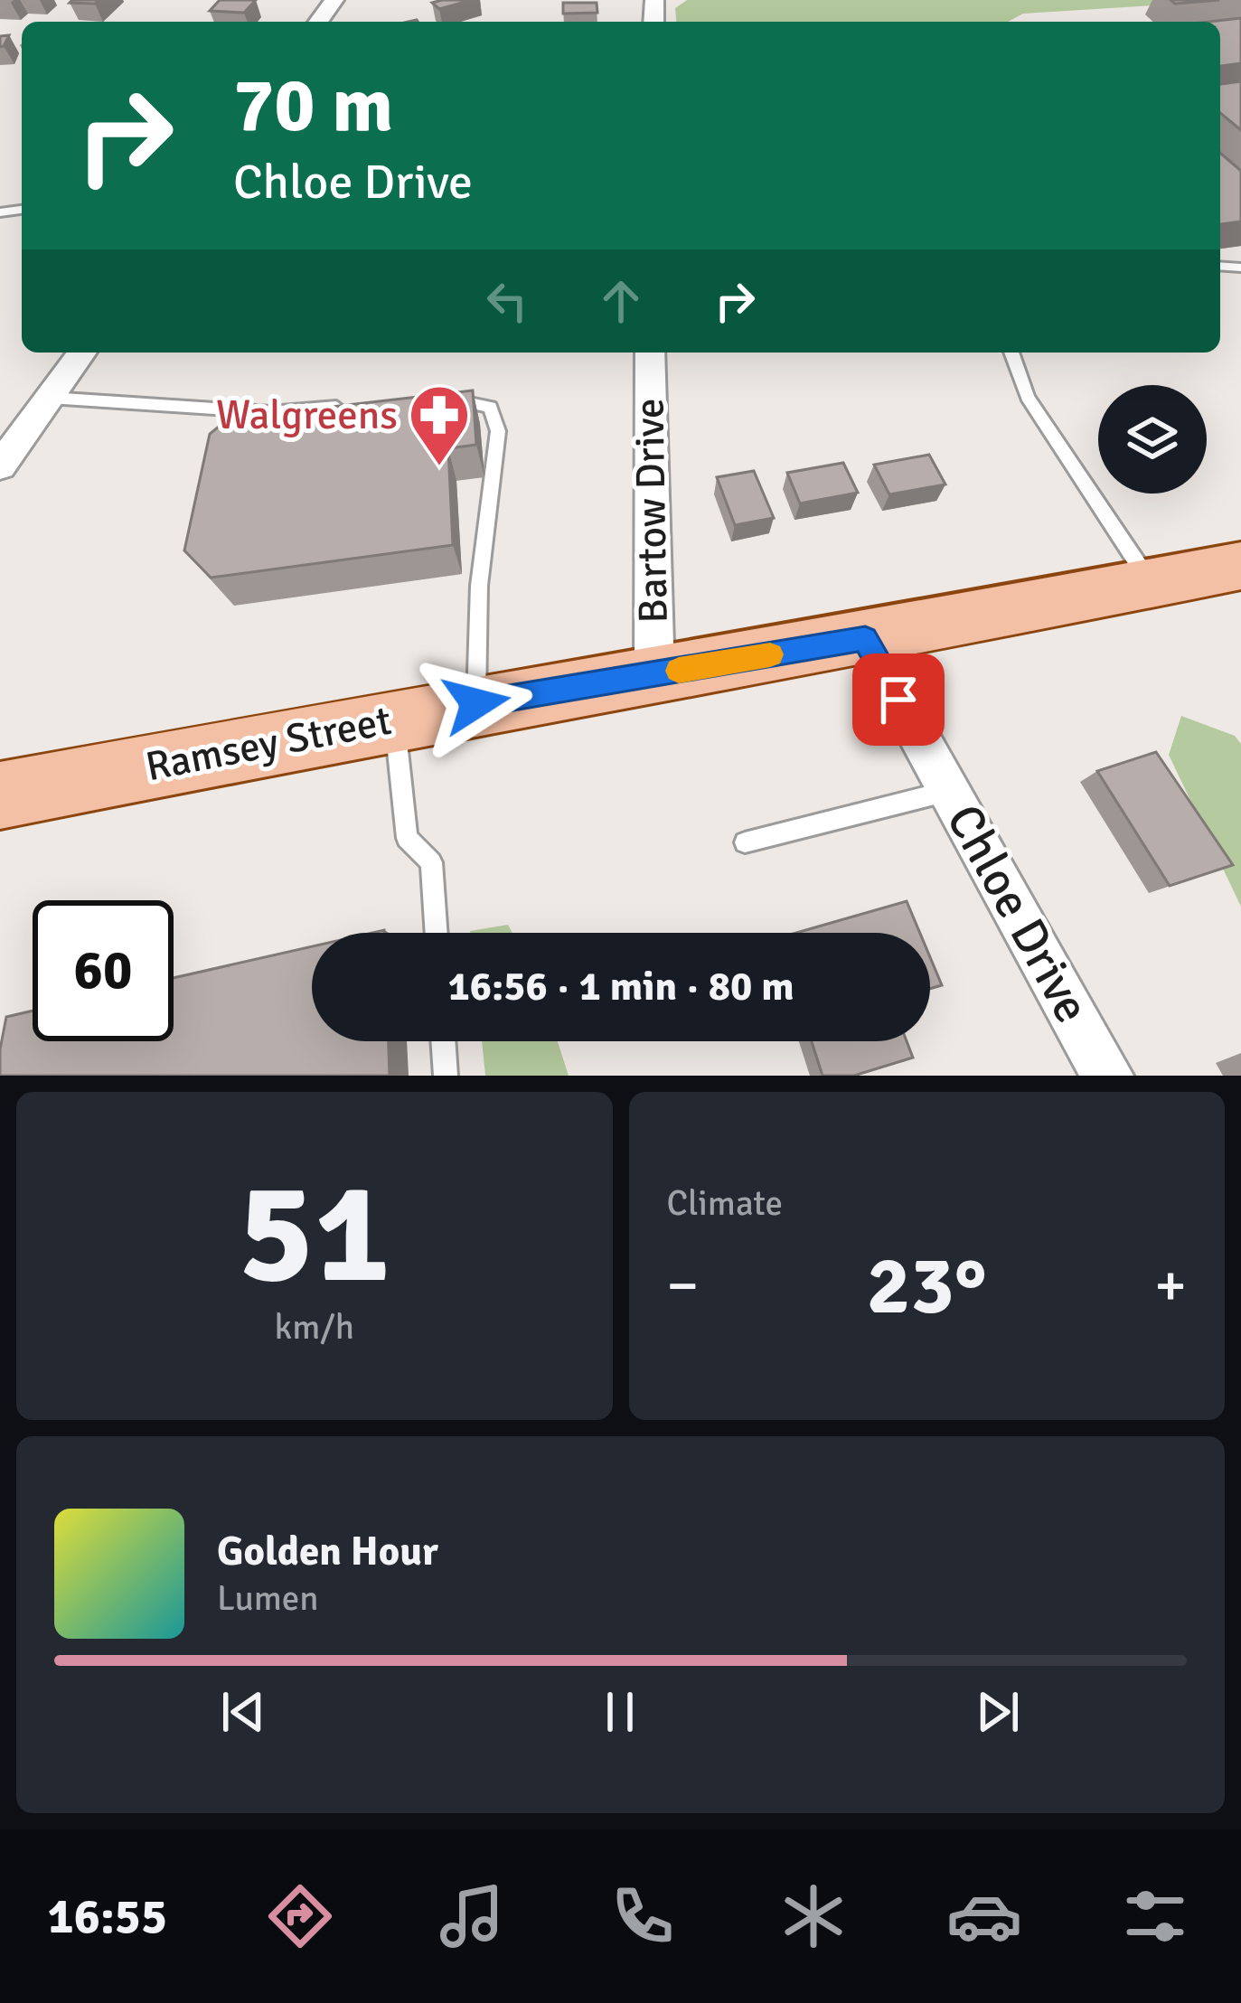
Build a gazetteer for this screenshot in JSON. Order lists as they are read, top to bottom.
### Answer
{
  "streets": {
    "main road": ["Ramsey Street"],
    "street": ["Bartow Drive", "Chloe Drive"]
  },
  "crossings": [
    ["Bartow Drive", "Ramsey Street"],
    ["Ramsey Street", "Chloe Drive"]
  ],
  "places": {
    "pharmacy": ["Walgreens"]
  },
  "page": {
    "turn": ["70 m", "Chloe Drive"],
    "limit": "60",
    "trip": "16:56 · 1 min · 80 m",
    "tile": [
      ["51", "km/h"],
      "Climate"
    ],
    "heat": ["−", "23°", "+"],
    "song": ["Golden Hour", "Lumen"],
    "tabs": "16:55"
  }
}
